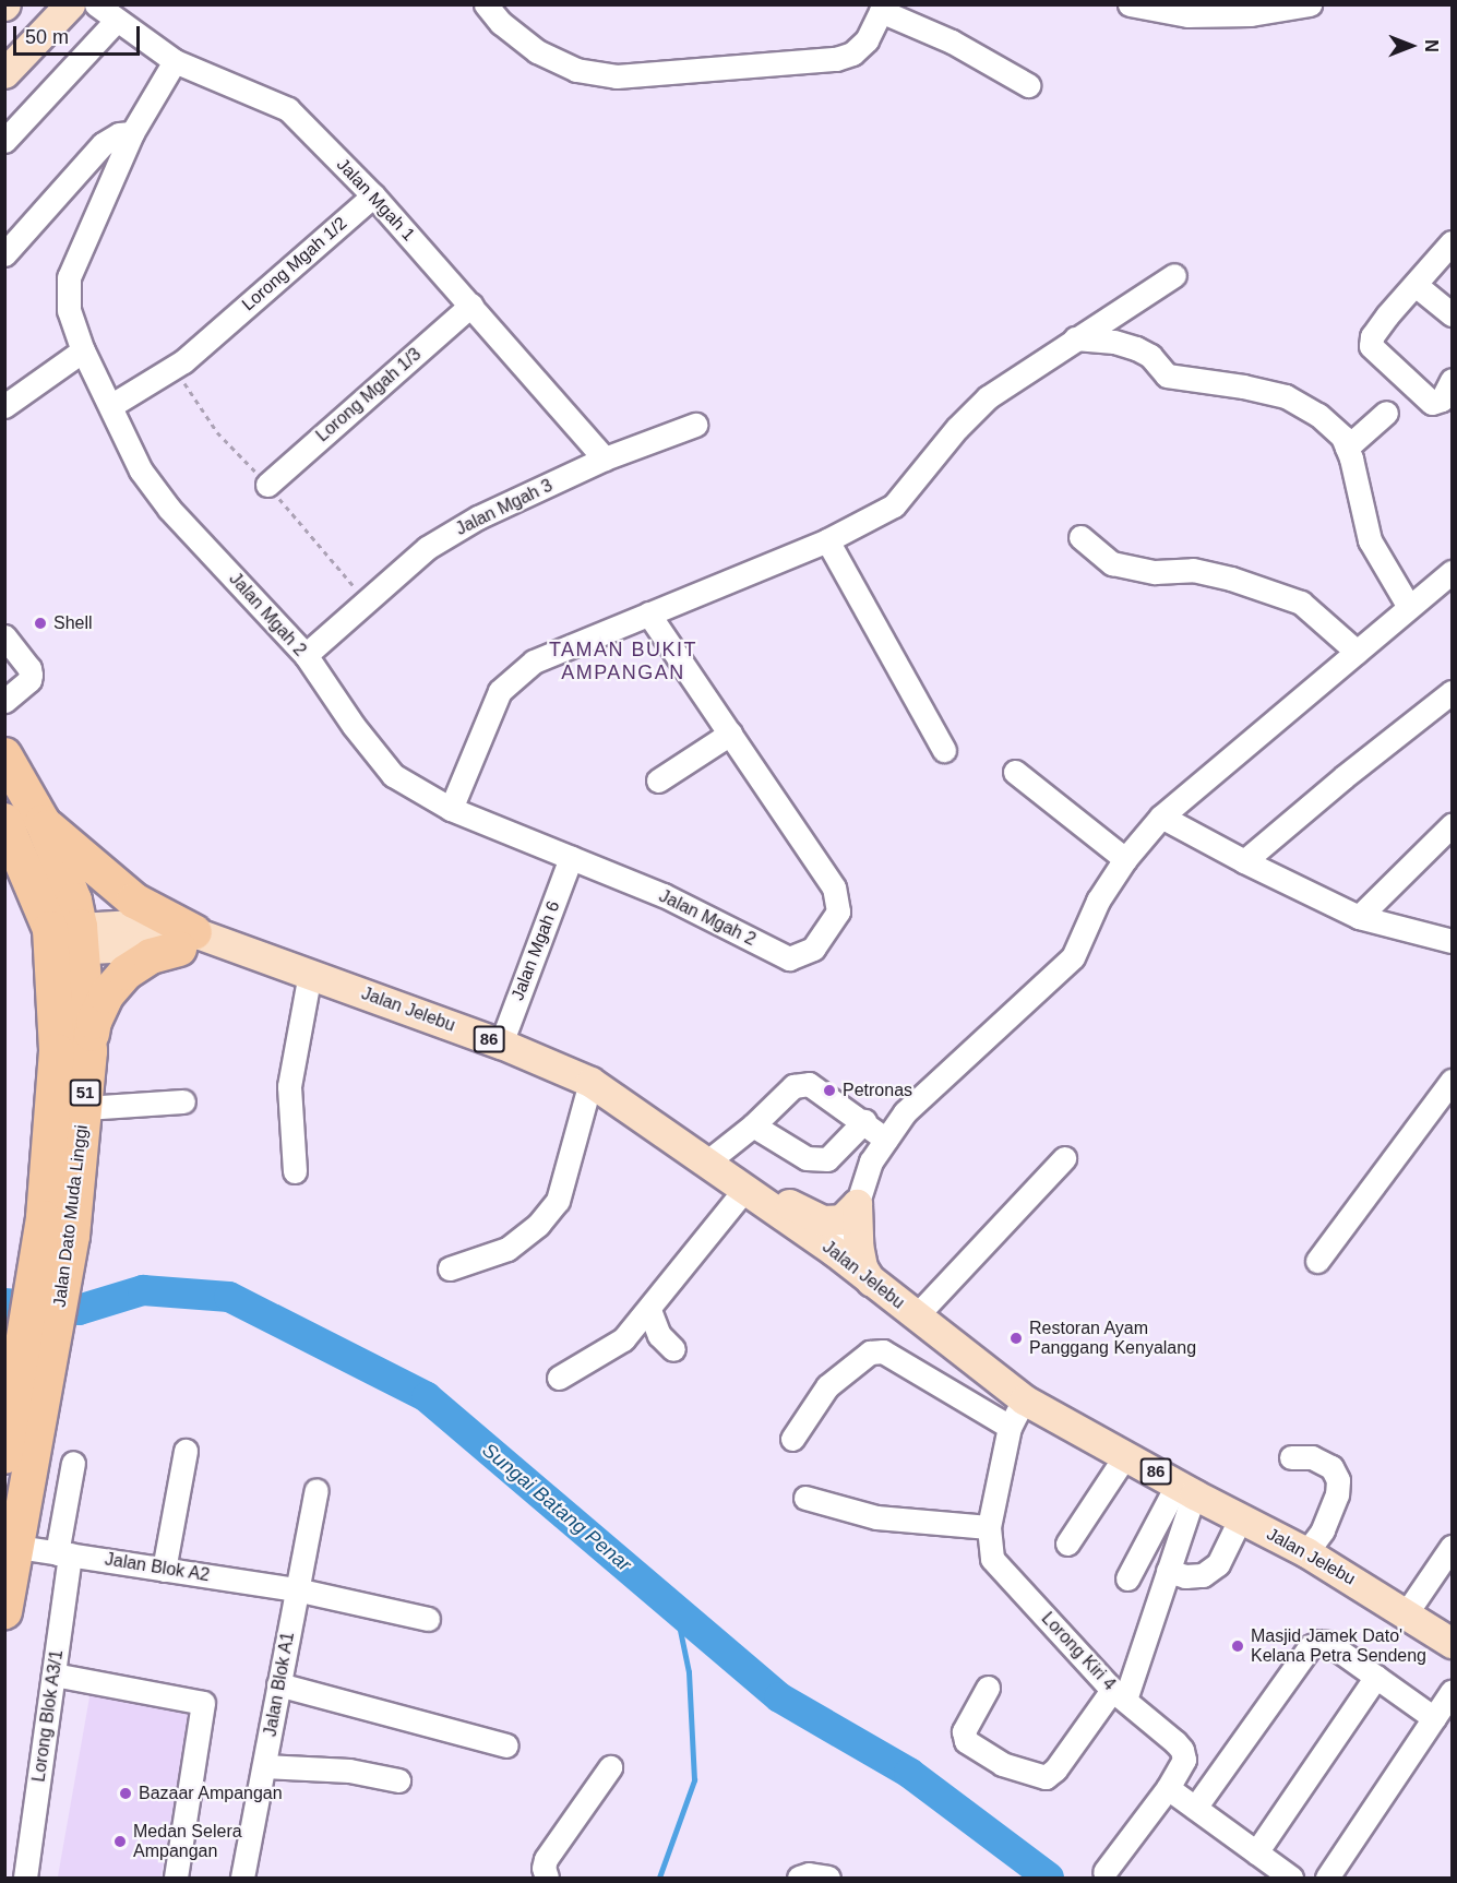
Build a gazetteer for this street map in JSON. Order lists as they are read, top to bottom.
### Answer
{
  "streets": {
    "highway": ["51", "Jalan Dato Muda Linggi"],
    "main road": ["Jalan Jelebu", "86"],
    "street": [
      "Jalan Mgah 1",
      "Lorong Mgah 1/2",
      "Lorong Mgah 1/3",
      "Jalan Mgah 3",
      "Jalan Mgah 2",
      "Jalan Mgah 6",
      "Jalan Blok A2",
      "Lorong Kiri 4",
      "Jalan Blok A1",
      "Lorong Blok A3/1"
    ]
  },
  "crossings": [
    ["Jalan Mgah 1", "Lorong Mgah 1/2"],
    ["Jalan Mgah 1", "Lorong Mgah 1/3"],
    ["Jalan Mgah 1", "Jalan Mgah 3"],
    ["Jalan Mgah 1", "Jalan Mgah 2"],
    ["Lorong Mgah 1/2", "Jalan Mgah 2"],
    ["Jalan Mgah 3", "Jalan Mgah 2"],
    ["Jalan Mgah 2", "Jalan Mgah 6"],
    ["Jalan Mgah 6", "Jalan Jelebu"],
    ["Jalan Jelebu", "Jalan Dato Muda Linggi"],
    ["Jalan Jelebu", "Lorong Kiri 4"],
    ["Jalan Dato Muda Linggi", "Jalan Blok A2"],
    ["Jalan Blok A2", "Jalan Blok A1"],
    ["Jalan Blok A2", "Lorong Blok A3/1"]
  ],
  "districts": ["TAMAN BUKIT AMPANGAN"],
  "water": ["Sungai Batang Penar"],
  "places": [
    "Shell",
    "Petronas",
    "Restoran Ayam Panggang Kenyalang",
    "Masjid Jamek Dato' Kelana Petra Sendeng",
    "Bazaar Ampangan",
    "Medan Selera Ampangan"
  ],
  "scale_bar": "50 m",
  "north": "right"
}
